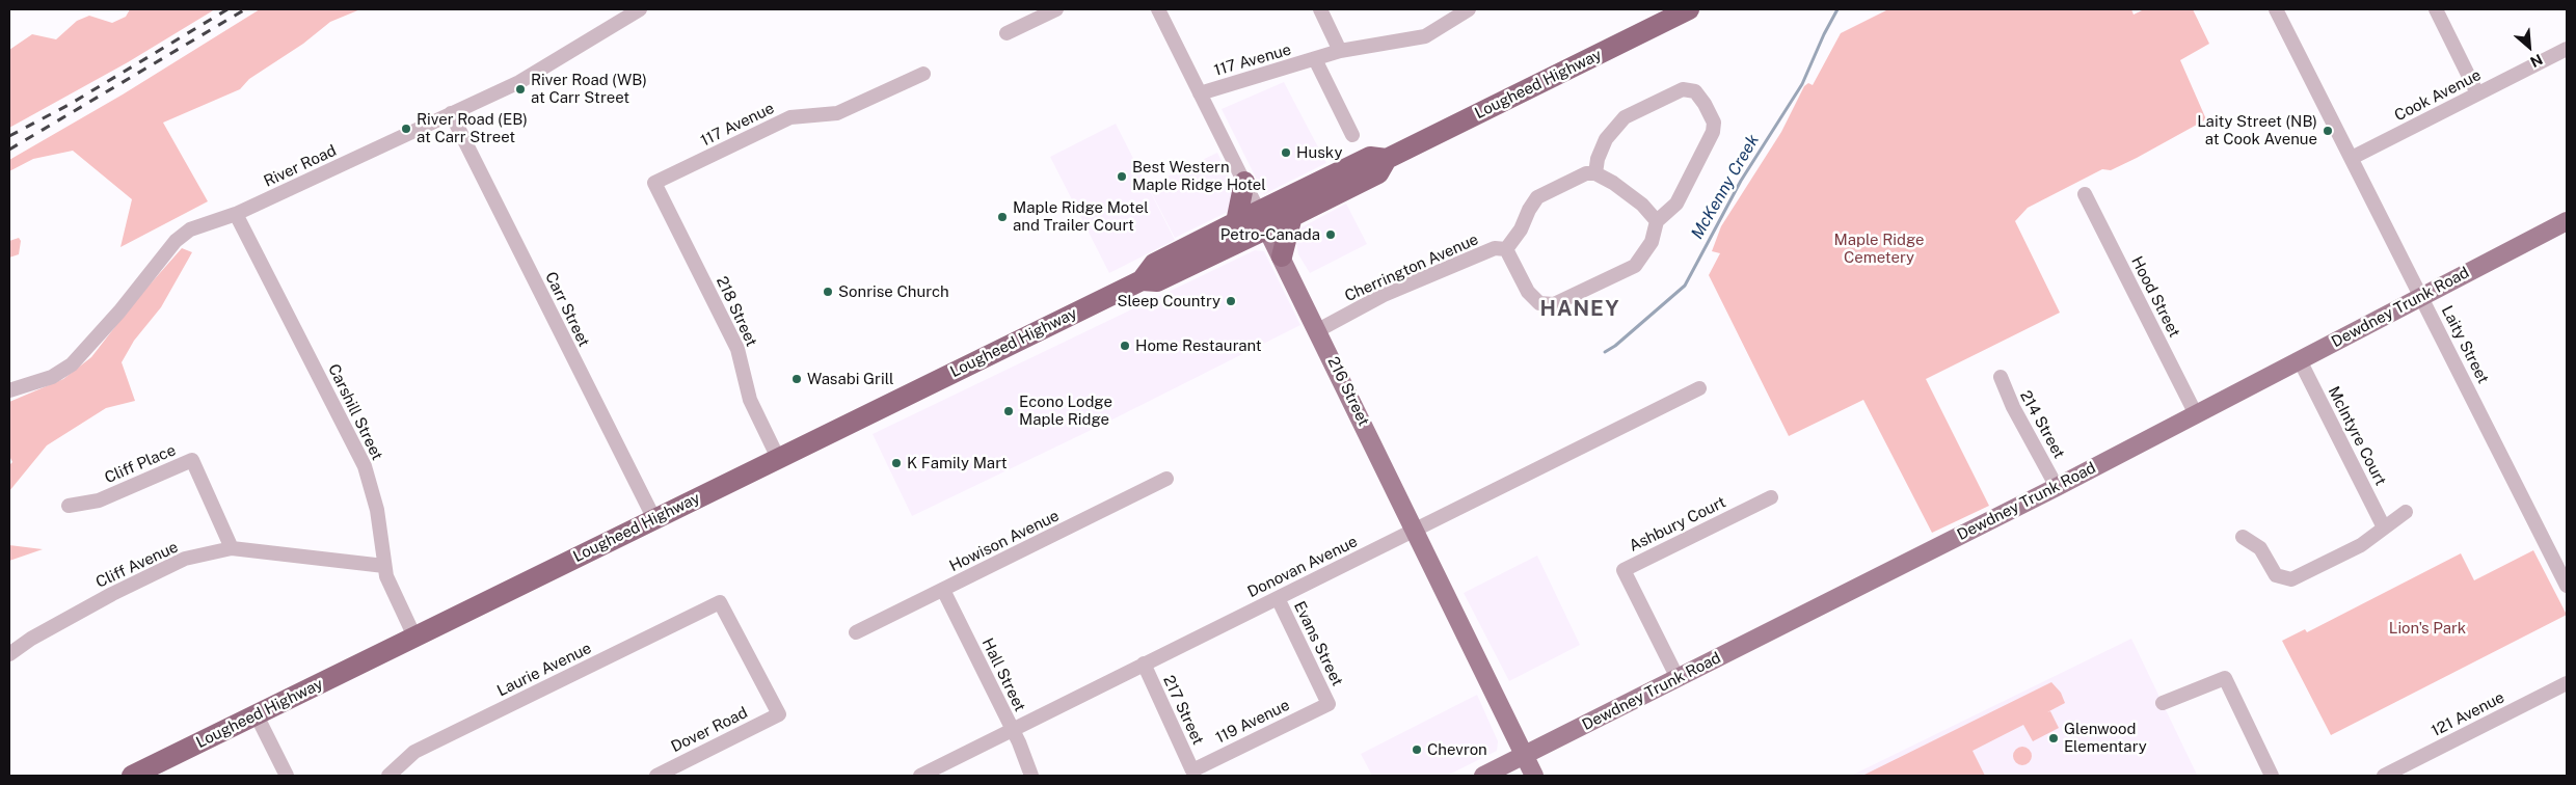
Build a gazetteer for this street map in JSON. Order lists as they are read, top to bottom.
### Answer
{
  "streets": {
    "highway": ["Lougheed Highway"],
    "main road": ["Dewdney Trunk Road", "216 Street"],
    "street": [
      "117 Avenue",
      "Cook Avenue",
      "River Road",
      "Cherrington Avenue",
      "Hood Street",
      "Carr Street",
      "218 Street",
      "Laity Street",
      "Carshill Street",
      "214 Street",
      "McIntyre Court",
      "Cliff Place",
      "Ashbury Court",
      "Howison Avenue",
      "Cliff Avenue",
      "Donovan Avenue",
      "Evans Street",
      "Laurie Avenue",
      "Hall Street",
      "217 Street",
      "121 Avenue",
      "119 Avenue",
      "Dover Road"
    ]
  },
  "crossings": [
    ["117 Avenue", "218 Street"],
    ["117 Avenue", "216 Street"],
    ["Lougheed Highway", "Carr Street"],
    ["Lougheed Highway", "218 Street"],
    ["Lougheed Highway", "216 Street"],
    ["Lougheed Highway", "Carshill Street"],
    ["Cook Avenue", "Laity Street"],
    ["River Road", "Carr Street"],
    ["River Road", "Carshill Street"],
    ["Cherrington Avenue", "216 Street"],
    ["Hood Street", "Dewdney Trunk Road"],
    ["Dewdney Trunk Road", "Laity Street"],
    ["Dewdney Trunk Road", "216 Street"],
    ["Dewdney Trunk Road", "214 Street"],
    ["Dewdney Trunk Road", "McIntyre Court"],
    ["Dewdney Trunk Road", "Ashbury Court"],
    ["216 Street", "Donovan Avenue"],
    ["Carshill Street", "Cliff Avenue"],
    ["Cliff Place", "Cliff Avenue"],
    ["Howison Avenue", "Hall Street"],
    ["Donovan Avenue", "Evans Street"],
    ["Donovan Avenue", "Hall Street"],
    ["Donovan Avenue", "217 Street"],
    ["Evans Street", "119 Avenue"],
    ["Laurie Avenue", "Dover Road"],
    ["217 Street", "119 Avenue"]
  ],
  "districts": ["HANEY"],
  "water": ["McKenny Creek"],
  "parks": ["Maple Ridge Cemetery", "Lion's Park"],
  "places": [
    "River Road (WB) at Carr Street",
    "River Road (EB) at Carr Street",
    "Laity Street (NB) at Cook Avenue",
    "Husky",
    "Best Western Maple Ridge Hotel",
    "Maple Ridge Motel and Trailer Court",
    "Petro-Canada",
    "Sonrise Church",
    "Sleep Country",
    "Home Restaurant",
    "Wasabi Grill",
    "Econo Lodge Maple Ridge",
    "K Family Mart",
    "Glenwood Elementary",
    "Chevron"
  ],
  "north": "bottom right"
}
